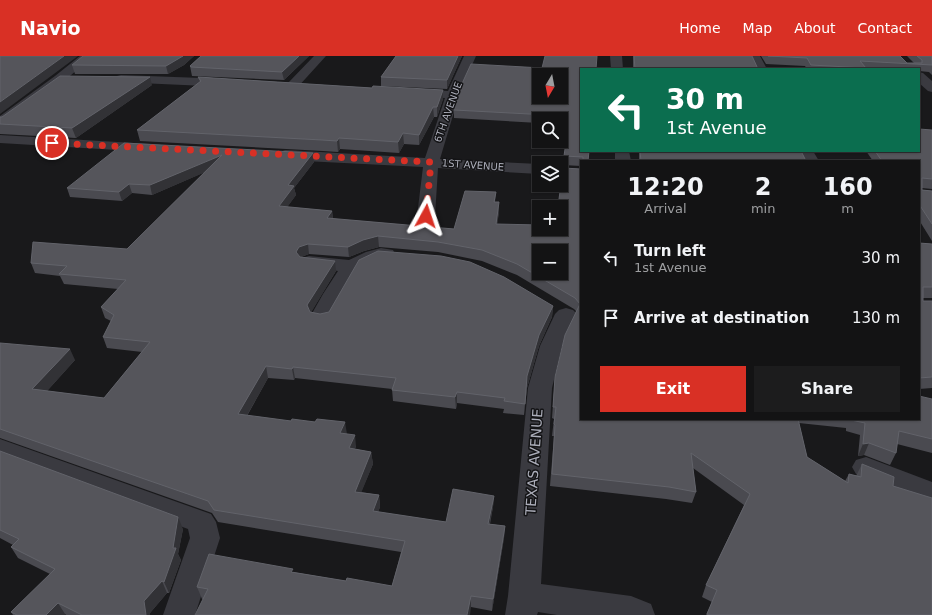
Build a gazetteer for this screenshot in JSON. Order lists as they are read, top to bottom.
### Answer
{
  "streets": {
    "street": ["6TH AVENUE", "1ST AVENUE", "TEXAS AVENUE"]
  },
  "crossings": [
    ["6TH AVENUE", "1ST AVENUE"]
  ],
  "north": "bottom",
  "page": {
    "header": "Navio",
    "nav": [
      "Home",
      "Map",
      "About",
      "Contact"
    ],
    "map_buttons": ["+", "−"],
    "turn": ["30 m", "1st Avenue"],
    "eta": [
      "12:20",
      "Arrival",
      "2",
      "min",
      "160",
      "m"
    ],
    "list": [
      {
        "name": "Turn left",
        "note": "1st Avenue",
        "value": "30 m"
      },
      {
        "name": "Arrive at destination",
        "value": "130 m"
      }
    ],
    "buttons": ["Exit", "Share"]
  }
}
